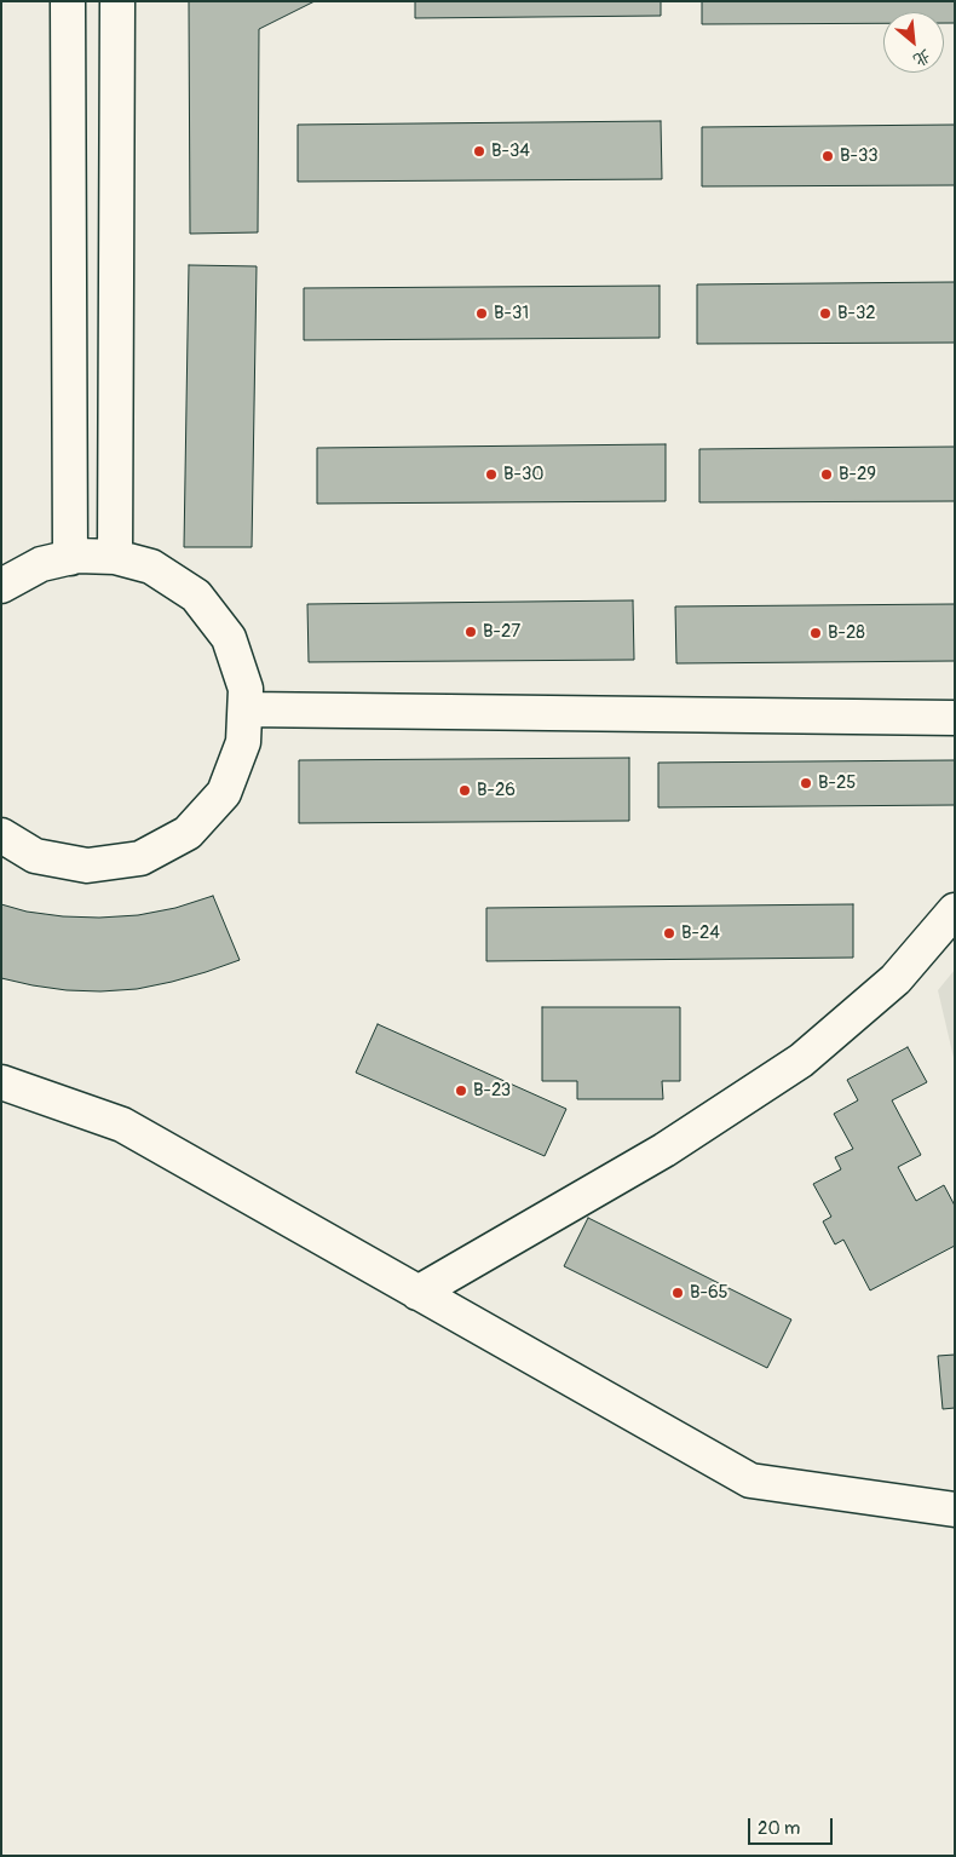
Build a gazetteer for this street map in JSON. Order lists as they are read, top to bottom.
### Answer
{
  "places": [
    "B-34",
    "B-33",
    "B-31",
    "B-32",
    "B-30",
    "B-29",
    "B-27",
    "B-28",
    "B-25",
    "B-26",
    "B-24",
    "B-23",
    "B-65"
  ],
  "scale_bar": "20 m",
  "north": "bottom right"
}
